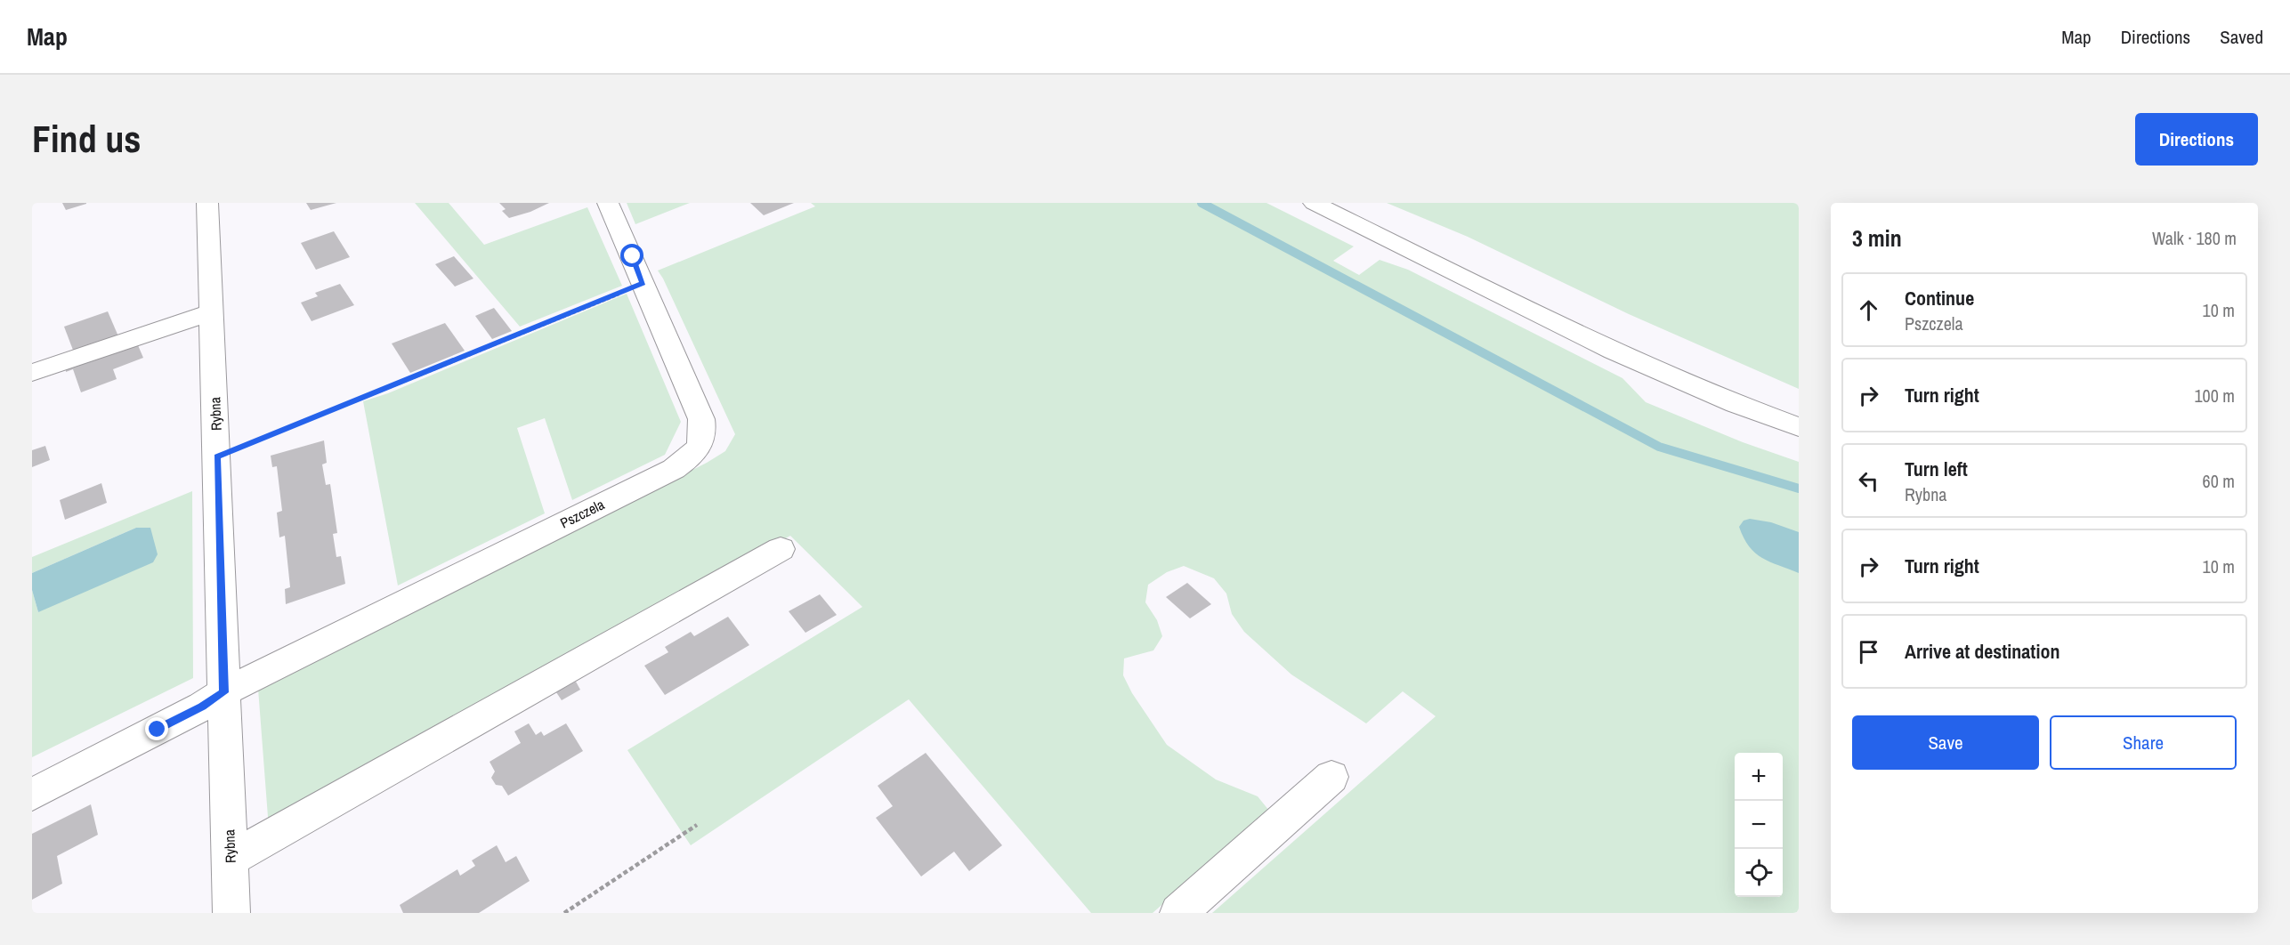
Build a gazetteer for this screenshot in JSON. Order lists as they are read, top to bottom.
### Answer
{
  "streets": {
    "street": ["Rybna", "Pszczela"]
  },
  "crossings": [
    ["Rybna", "Pszczela"]
  ],
  "page": {
    "header": "Map",
    "nav": ["Map", "Directions", "Saved"],
    "buttons": [
      "Directions",
      ["Save", "Share"]
    ],
    "title": "Find us",
    "heading": ["3 min", "Walk · 180 m"],
    "list": [
      ["Continue", "Pszczela", "10 m"],
      ["Turn right", "100 m"],
      ["Turn left", "Rybna", "60 m"],
      ["Turn right", "10 m"],
      "Arrive at destination"
    ],
    "map_buttons": ["+", "−"]
  }
}
